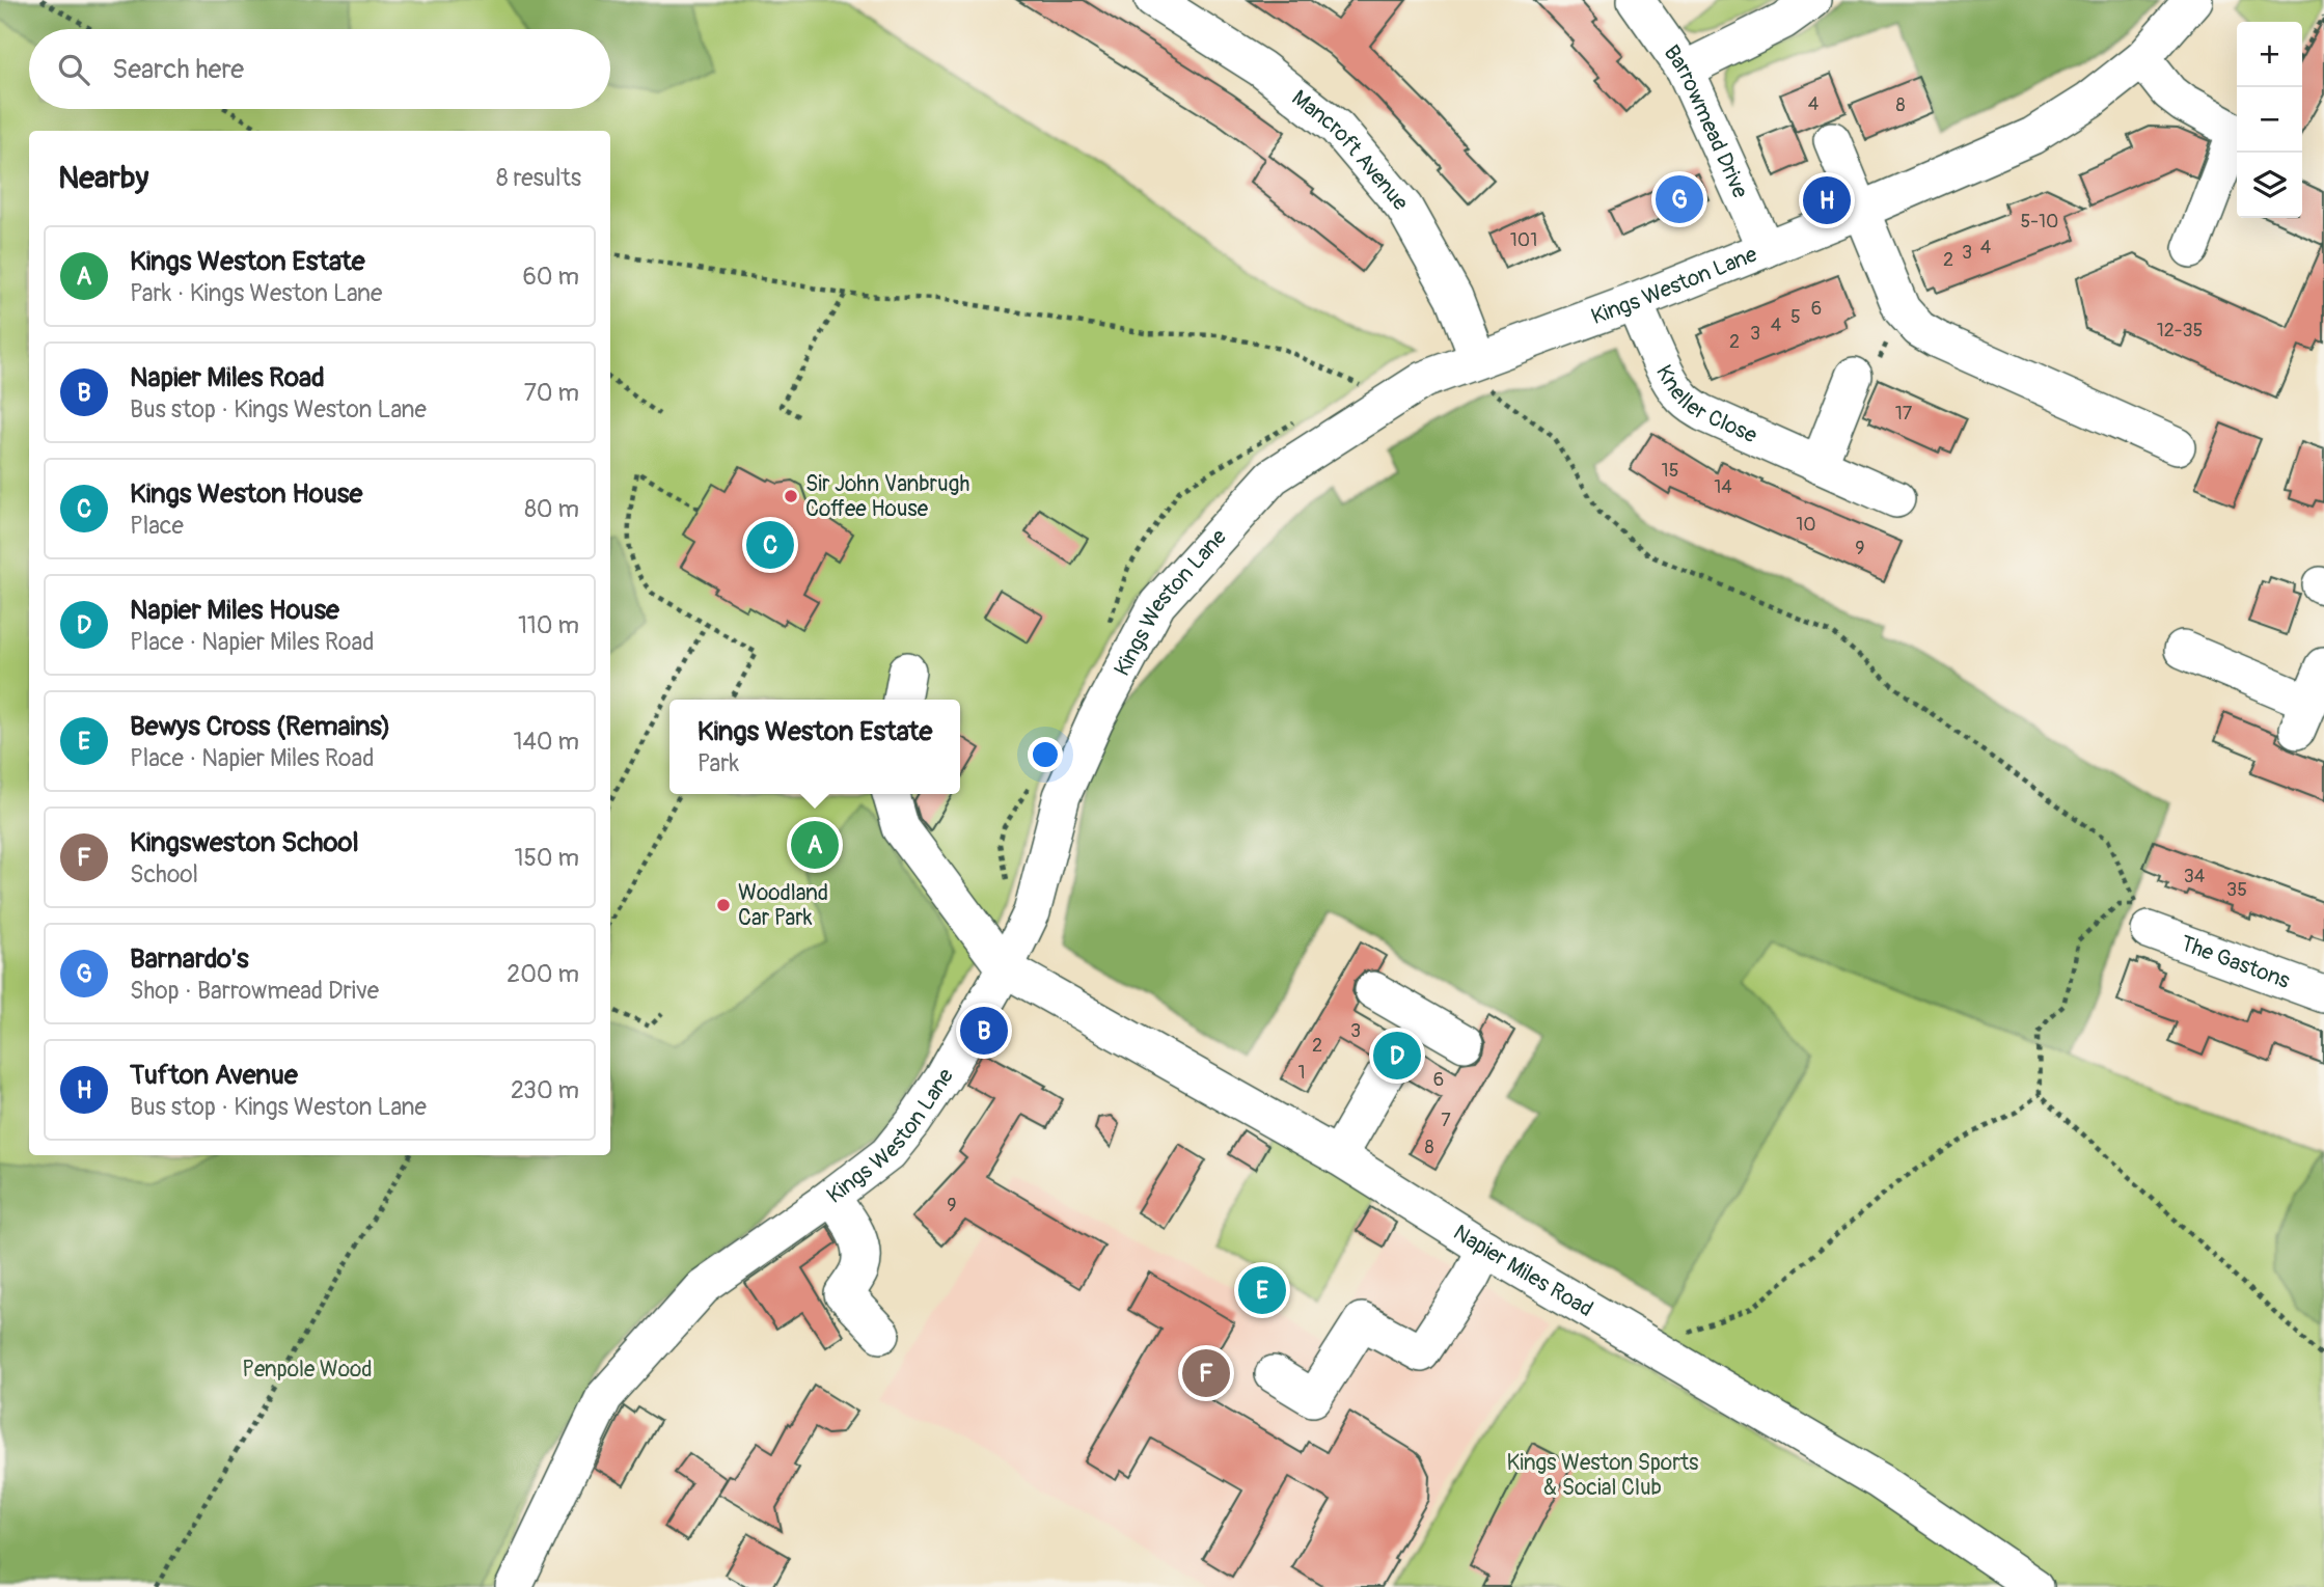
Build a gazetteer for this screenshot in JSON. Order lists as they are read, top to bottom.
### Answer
{
  "streets": {
    "street": [
      "Barrowmead Drive",
      "Mancroft Avenue",
      "Kings Weston Lane",
      "Kneller Close",
      "The Gastons",
      "Napier Miles Road"
    ]
  },
  "crossings": [
    ["Barrowmead Drive", "Kings Weston Lane"],
    ["Mancroft Avenue", "Kings Weston Lane"],
    ["Kings Weston Lane", "Kneller Close"],
    ["Kings Weston Lane", "Napier Miles Road"]
  ],
  "parks": ["Penpole Wood", "Kings Weston Sports & Social Club"],
  "places": ["Sir John Vanbrugh Coffee House", "Woodland Car Park"],
  "house_numbers": [
    "4",
    "8",
    "5-10",
    "101",
    "4",
    "3",
    "2",
    "6",
    "5",
    "4",
    "12-35",
    "3",
    "2",
    "17",
    "15",
    "14",
    "10",
    "9",
    "34",
    "35",
    "3",
    "2",
    "1",
    "6",
    "7",
    "8",
    "9"
  ],
  "page": {
    "map_buttons": ["+", "−"],
    "search": "Search here",
    "heading": ["Nearby", "8 results"],
    "pins": [
      "G",
      "H",
      "C",
      "A",
      "B",
      "D",
      "E",
      "F"
    ],
    "list": [
      {
        "mark": "A",
        "name": "Kings Weston Estate",
        "note": "Park · Kings Weston Lane",
        "value": "60 m"
      },
      {
        "mark": "B",
        "name": "Napier Miles Road",
        "note": "Bus stop · Kings Weston Lane",
        "value": "70 m"
      },
      {
        "mark": "C",
        "name": "Kings Weston House",
        "note": "Place",
        "value": "80 m"
      },
      {
        "mark": "D",
        "name": "Napier Miles House",
        "note": "Place · Napier Miles Road",
        "value": "110 m"
      },
      {
        "mark": "E",
        "name": "Bewys Cross (Remains)",
        "note": "Place · Napier Miles Road",
        "value": "140 m"
      },
      {
        "mark": "F",
        "name": "Kingsweston School",
        "note": "School",
        "value": "150 m"
      },
      {
        "mark": "G",
        "name": "Barnardo's",
        "note": "Shop · Barrowmead Drive",
        "value": "200 m"
      },
      {
        "mark": "H",
        "name": "Tufton Avenue",
        "note": "Bus stop · Kings Weston Lane",
        "value": "230 m"
      }
    ],
    "popup": ["Kings Weston Estate", "Park"]
  }
}
